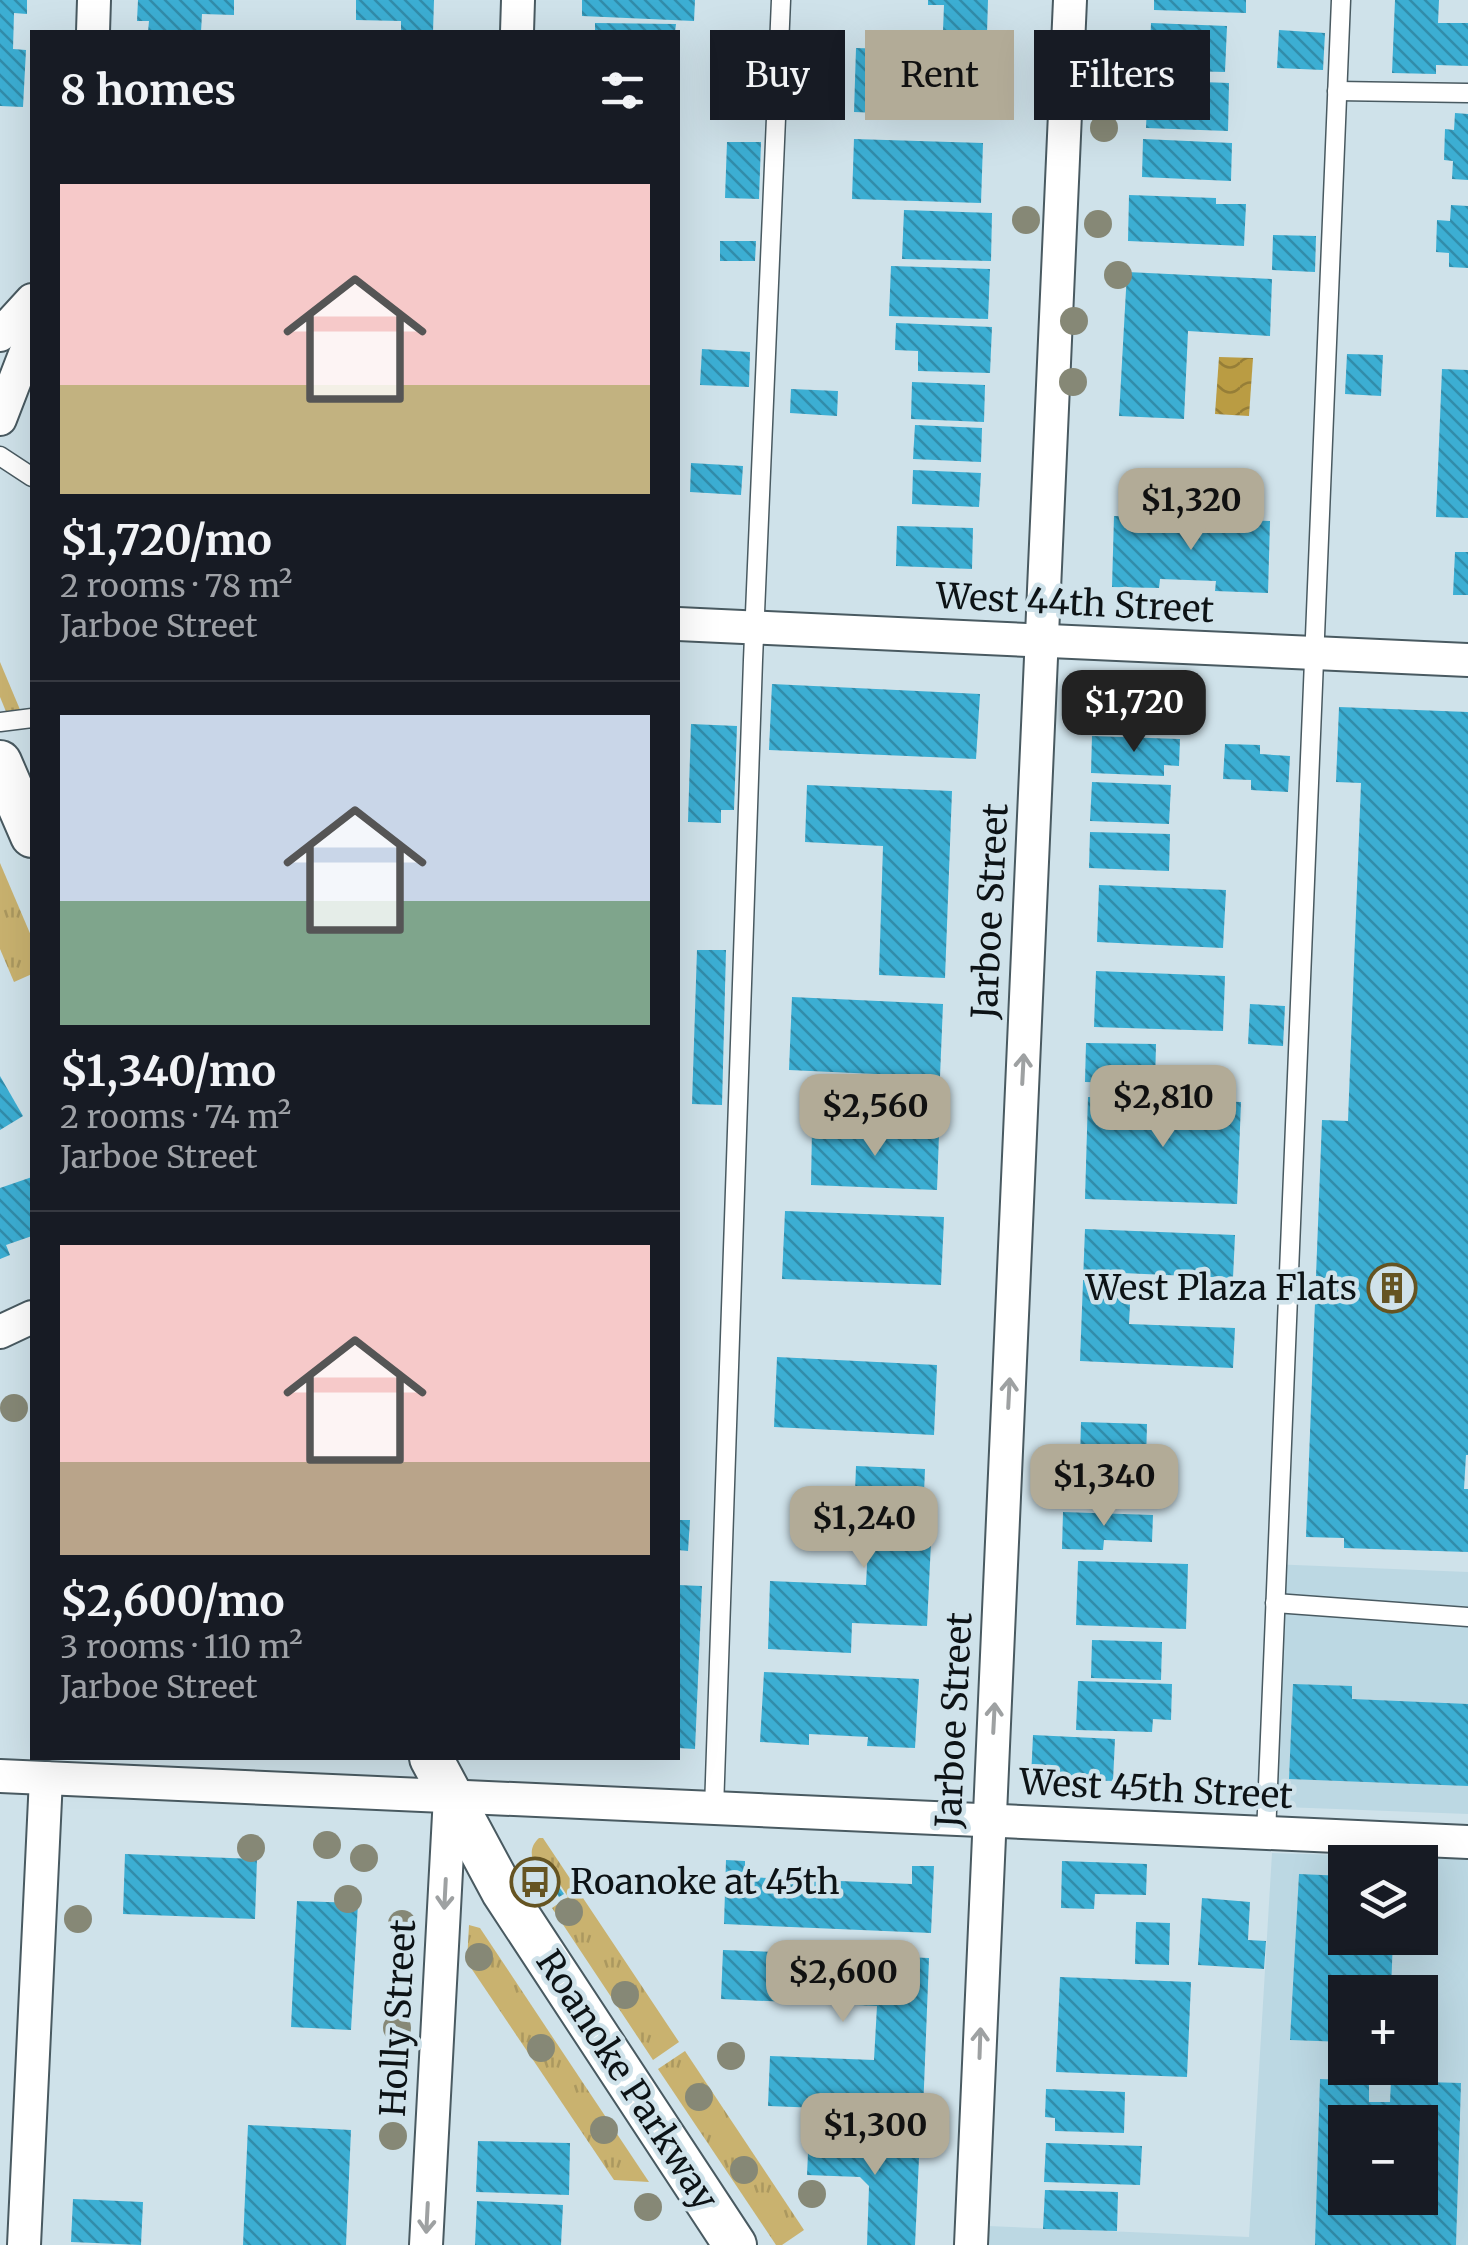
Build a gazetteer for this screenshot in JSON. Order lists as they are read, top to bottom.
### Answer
{
  "streets": {
    "street": [
      "West 44th Street",
      "Jarboe Street",
      "West 45th Street",
      "Holly Street",
      "Roanoke Parkway"
    ]
  },
  "crossings": [
    ["West 44th Street", "Jarboe Street"],
    ["Jarboe Street", "West 45th Street"],
    ["West 45th Street", "Holly Street"],
    ["West 45th Street", "Roanoke Parkway"],
    ["Holly Street", "Roanoke Parkway"]
  ],
  "one_way": ["Jarboe Street", "Holly Street"],
  "places": {
    "building": ["West Plaza Flats"],
    "bus stop": ["Roanoke at 45th"]
  },
  "page": {
    "chip": ["Buy", "Rent", "Filters"],
    "heading": "8 homes",
    "list": [
      {
        "name": "$1,720/mo",
        "note": "2 rooms · 78 m² · Jarboe Street"
      },
      {
        "name": "$1,340/mo",
        "note": "2 rooms · 74 m² · Jarboe Street"
      },
      {
        "name": "$2,600/mo",
        "note": "3 rooms · 110 m² · Jarboe Street"
      }
    ],
    "price": [
      "$1,320",
      "$1,720",
      "$2,810",
      "$2,560",
      "$1,340",
      "$1,240",
      "$2,600",
      "$1,300"
    ],
    "map_buttons": ["+", "−"]
  }
}
